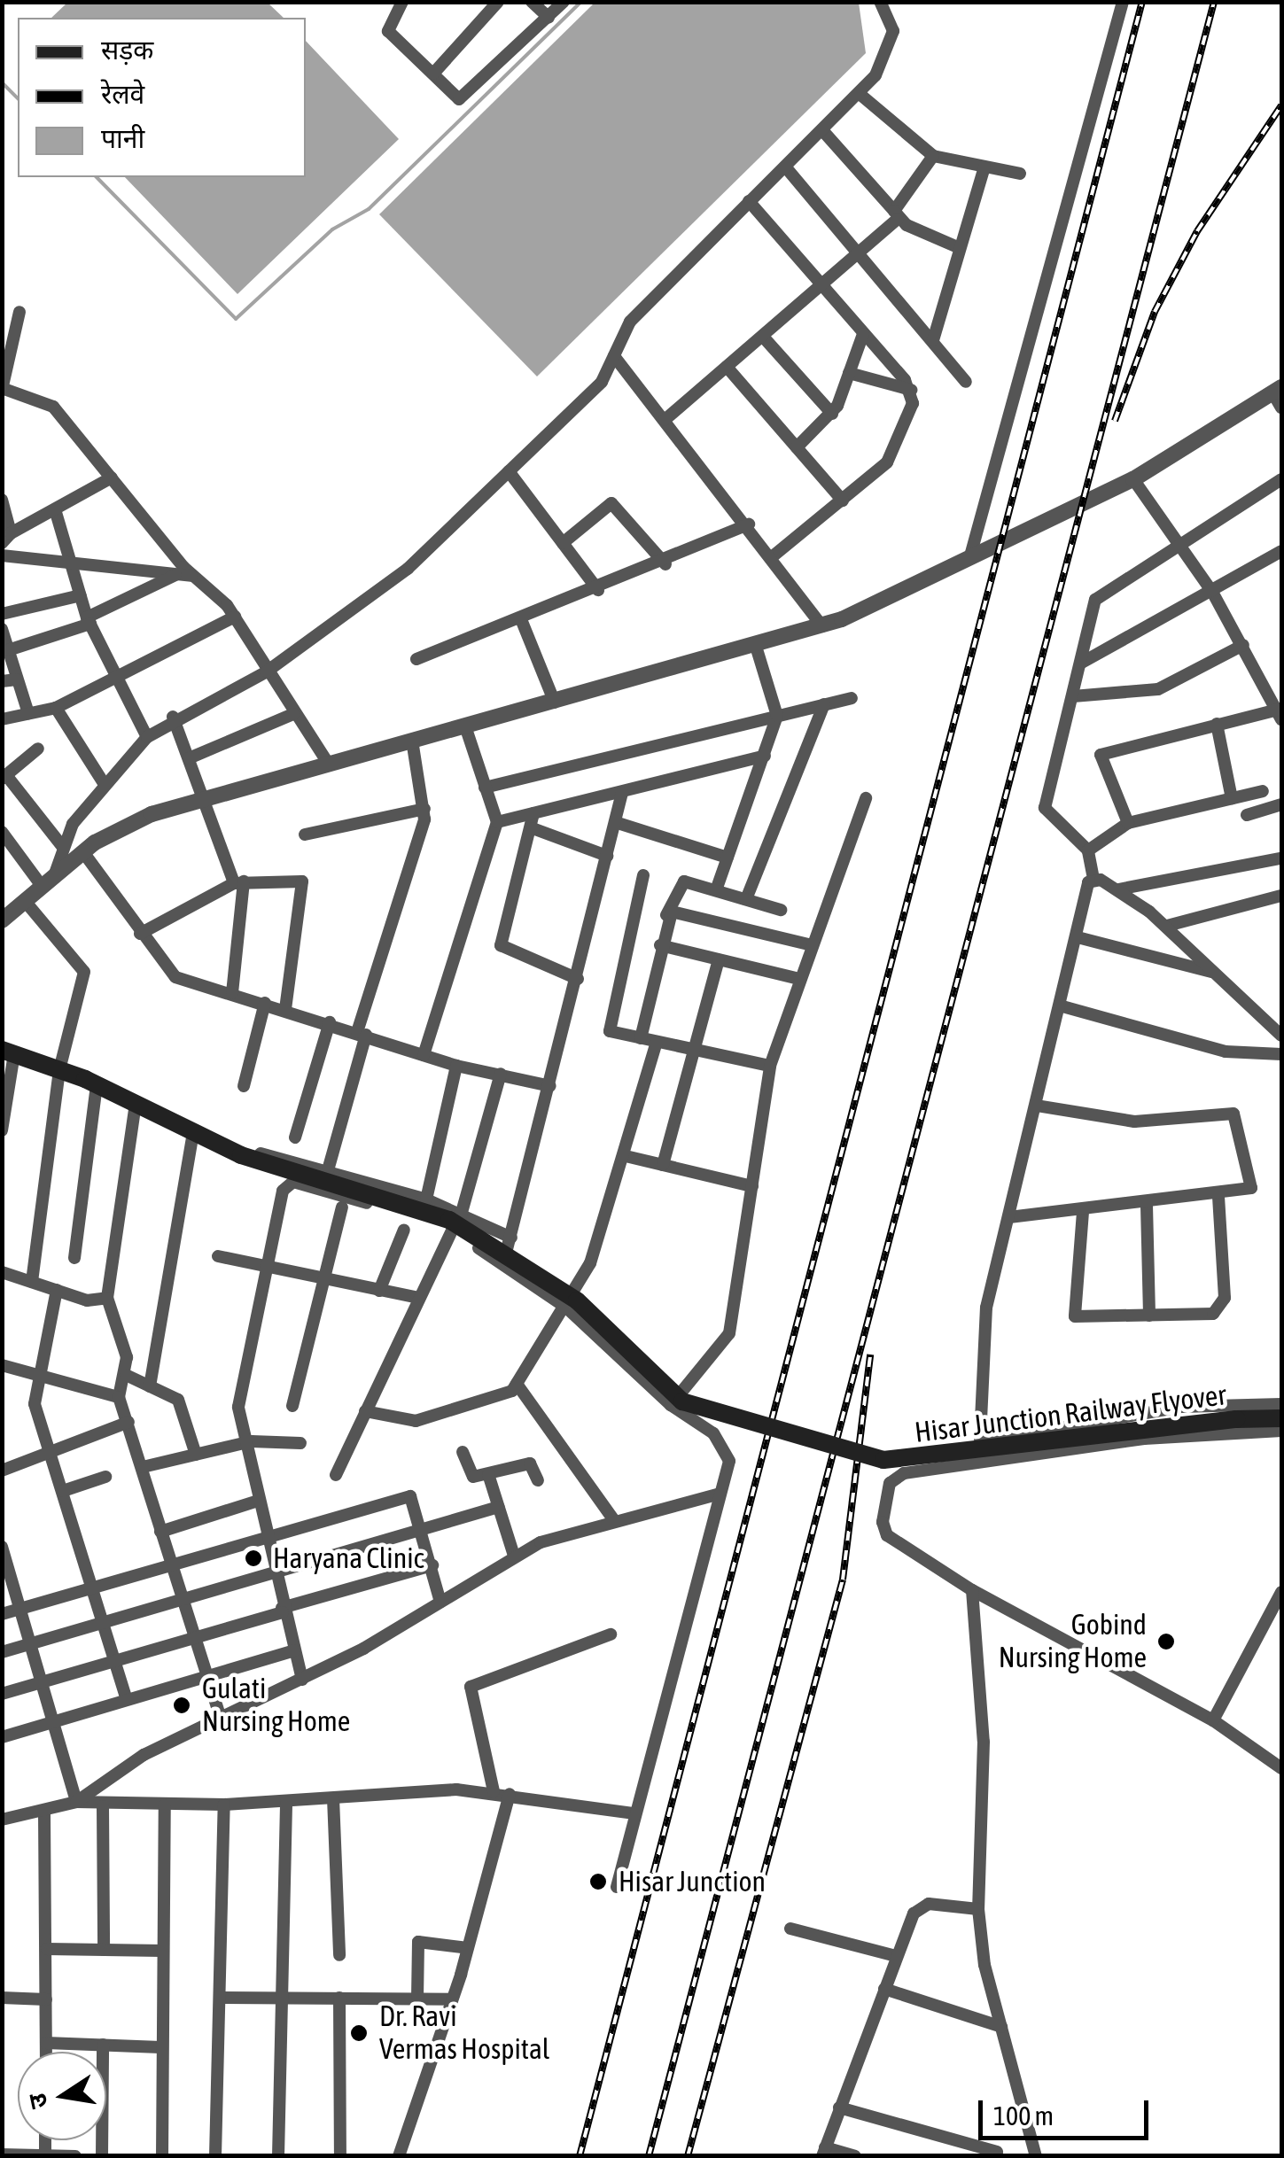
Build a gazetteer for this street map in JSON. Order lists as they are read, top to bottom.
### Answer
{
  "streets": {
    "main road": ["Hisar Junction Railway Flyover"]
  },
  "places": [
    "Haryana Clinic",
    "Gobind Nursing Home",
    "Gulati Nursing Home",
    "Hisar Junction",
    "Dr. Ravi Vermas Hospital"
  ],
  "legend": ["सड़क", "रेलवे", "पानी"],
  "scale_bar": "100 m",
  "north": "left"
}
